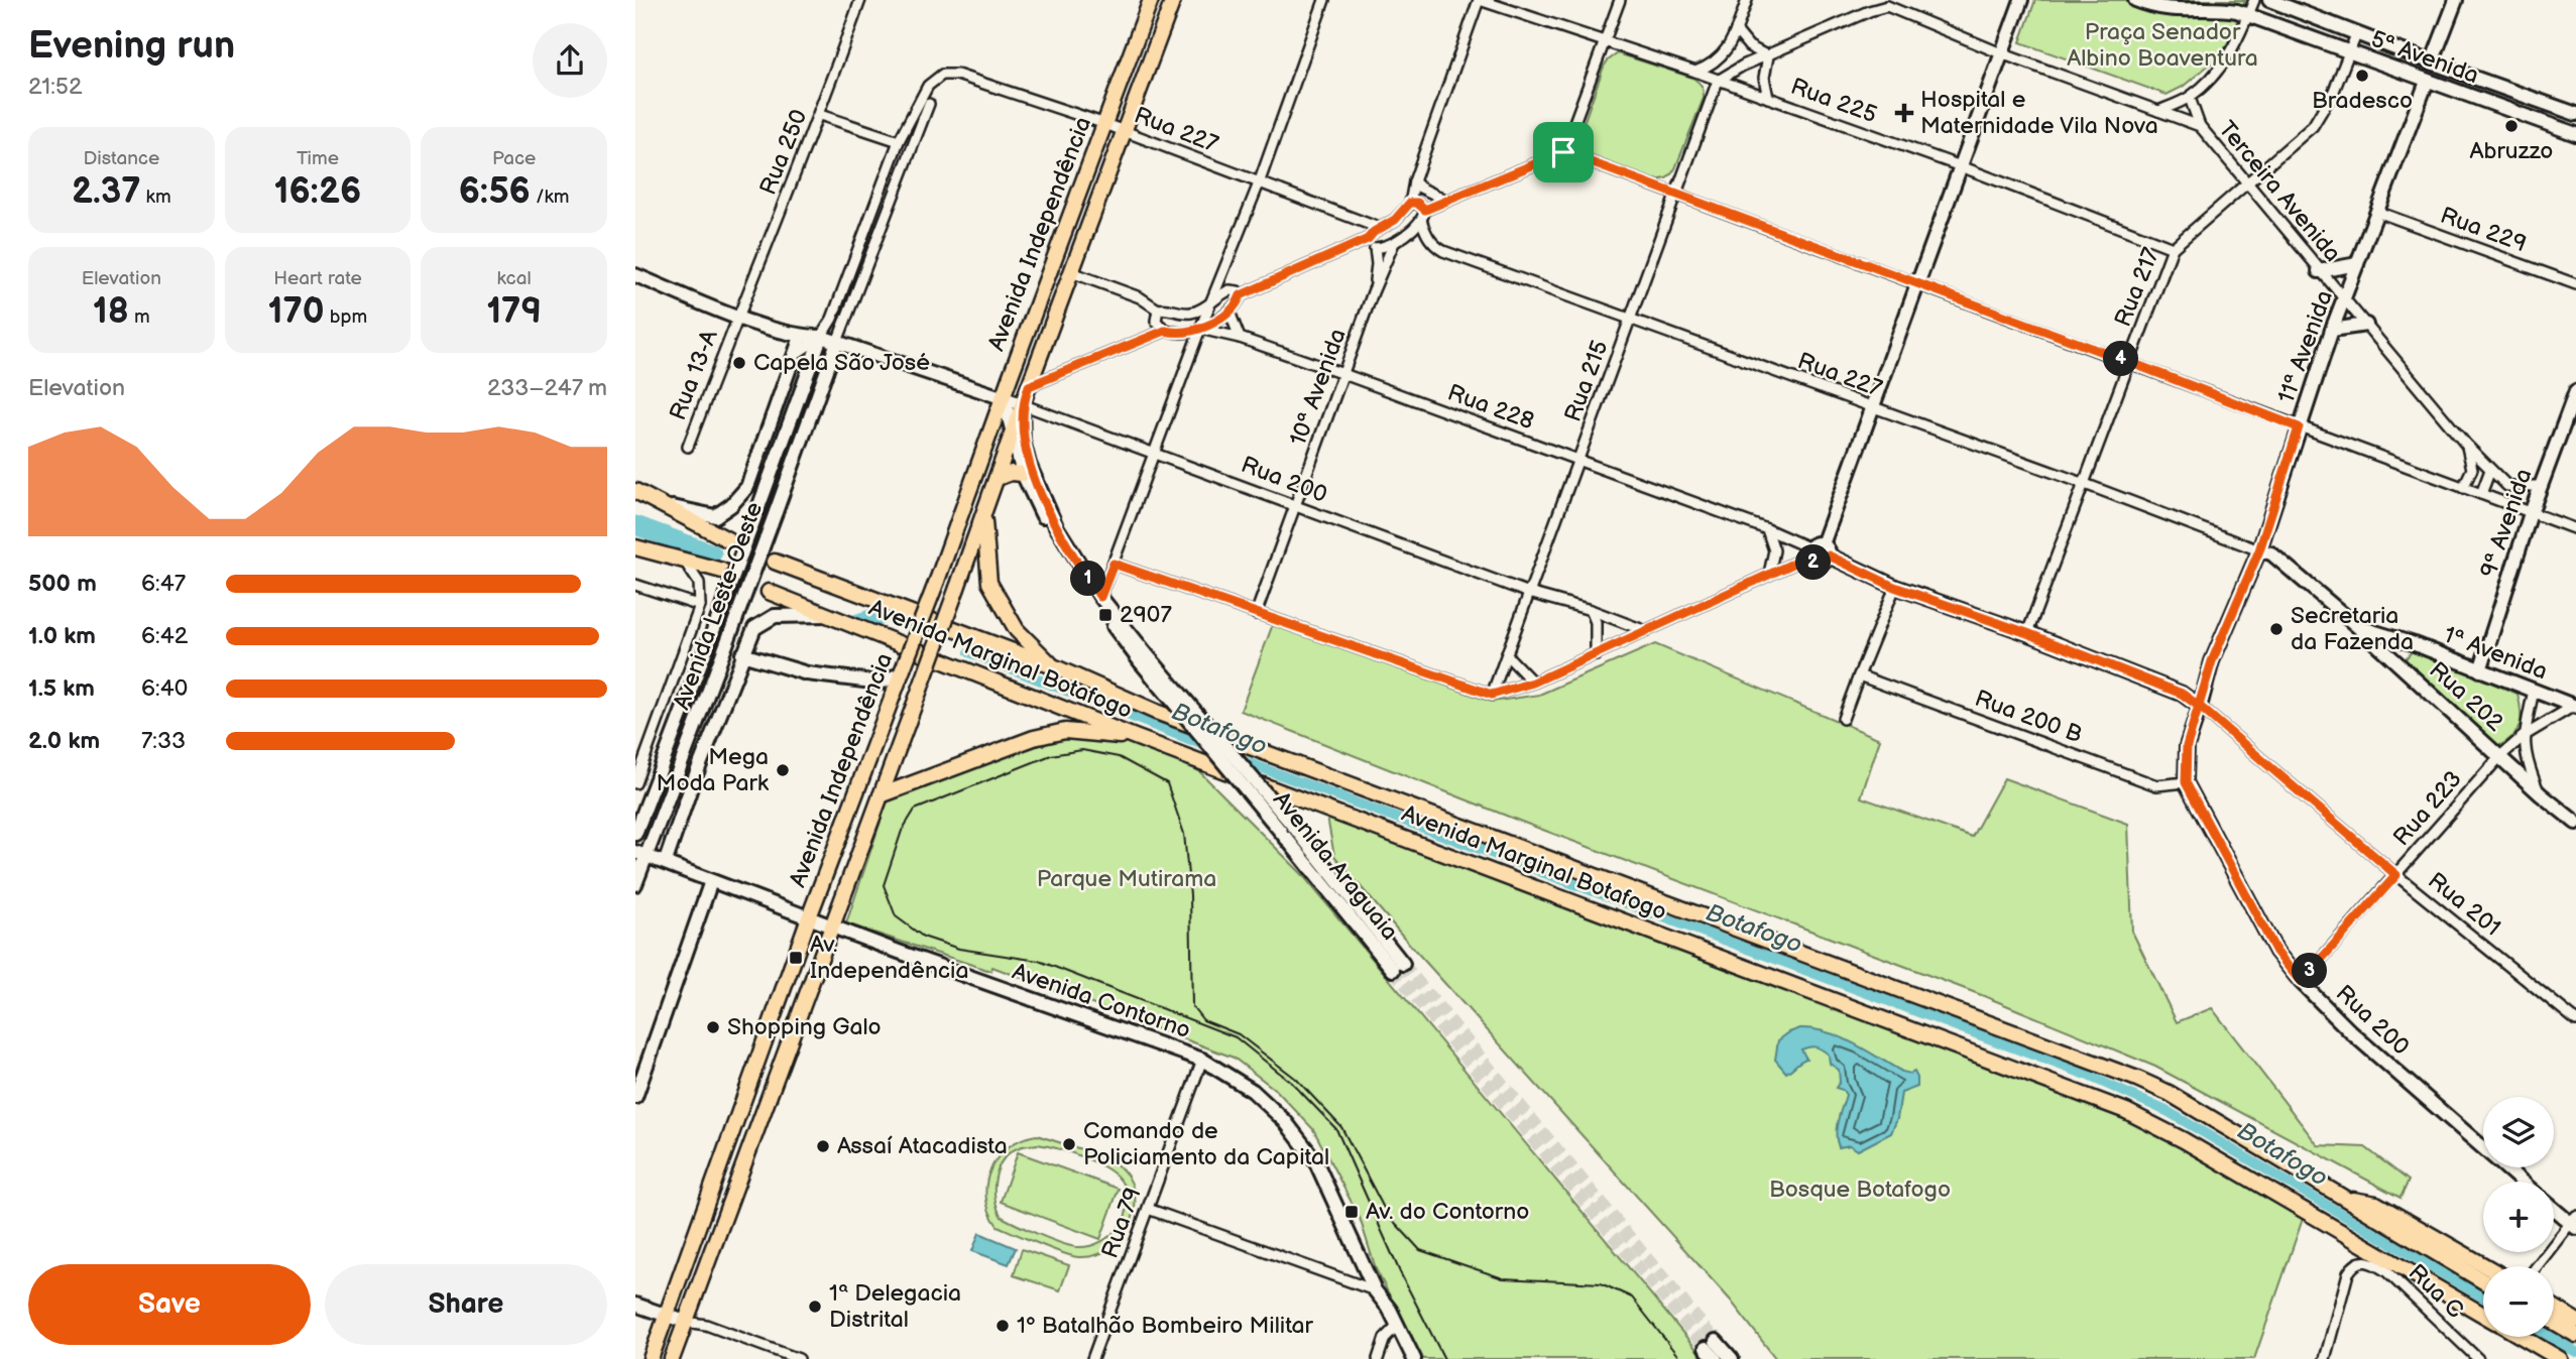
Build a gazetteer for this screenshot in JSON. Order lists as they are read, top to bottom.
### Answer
{
  "streets": {
    "main road": ["Avenida Independência", "Avenida Marginal Botafogo"],
    "street": [
      "5ª Avenida",
      "Rua 225",
      "Rua 227",
      "Rua 250",
      "Terceira Avenida",
      "Rua 229",
      "Rua 217",
      "11ª Avenida",
      "Rua 13-A",
      "Rua 215",
      "10ª Avenida",
      "Rua 228",
      "Rua 200",
      "9ª Avenida",
      "Avenida Leste-Oeste",
      "1ª Avenida",
      "Rua 202",
      "Rua 200 B",
      "Rua 223",
      "Avenida Araguaia",
      "Rua 201",
      "Avenida Contorno",
      "Rua 79",
      "Rua C"
    ]
  },
  "crossings": [
    ["5ª Avenida", "Rua 217"],
    ["5ª Avenida", "11ª Avenida"],
    ["Rua 225", "Rua 217"],
    ["Rua 225", "Rua 215"],
    ["Rua 227", "Avenida Independência"],
    ["Rua 227", "Rua 217"],
    ["Rua 227", "11ª Avenida"],
    ["Rua 227", "Rua 215"],
    ["Rua 227", "Rua 202"],
    ["Rua 250", "Rua 13-A"],
    ["Rua 250", "Rua 200"],
    ["Terceira Avenida", "Rua 217"],
    ["Terceira Avenida", "11ª Avenida"],
    ["Terceira Avenida", "9ª Avenida"],
    ["Rua 229", "11ª Avenida"],
    ["Avenida Independência", "Rua 200"],
    ["Avenida Independência", "Avenida Araguaia"],
    ["Avenida Independência", "Avenida Contorno"],
    ["11ª Avenida", "Rua 200"],
    ["11ª Avenida", "Rua 202"],
    ["11ª Avenida", "Rua 201"],
    ["Rua 13-A", "Rua 200"],
    ["Rua 215", "Rua 228"],
    ["Rua 215", "Rua 200"],
    ["10ª Avenida", "Rua 228"],
    ["10ª Avenida", "Rua 200"],
    ["Rua 200", "Avenida Leste-Oeste"],
    ["Rua 200", "Rua 200 B"],
    ["Rua 200", "Rua 223"],
    ["Rua 200", "Avenida Araguaia"],
    ["Rua 200", "Rua 201"],
    ["9ª Avenida", "1ª Avenida"],
    ["Avenida Leste-Oeste", "Avenida Contorno"],
    ["1ª Avenida", "Rua 202"],
    ["1ª Avenida", "Rua 223"],
    ["Rua 202", "Rua 223"],
    ["Rua 223", "Rua 201"],
    ["Avenida Contorno", "Rua 79"]
  ],
  "water": ["Botafogo"],
  "parks": ["Praça Senador Albino Boaventura", "Parque Mutirama", "Bosque Botafogo"],
  "places": {
    "other": [
      "Bradesco",
      "Abruzzo",
      "Capela São José",
      "Secretaria da Fazenda",
      "Mega Moda Park",
      "Shopping Galo",
      "Comando de Policiamento da Capital",
      "Assaí Atacadista",
      "1ª Delegacia Distrital",
      "1º Batalhão Bombeiro Militar"
    ],
    "health": ["Hospital e Maternidade Vila Nova"],
    "transit": ["2907", "Av. Independência", "Av. do Contorno"]
  },
  "page": {
    "heading": ["Evening run", "21:52"],
    "stats": [
      ["Distance", "2.37 km"],
      ["Time", "16:26"],
      ["Pace", "6:56 /km"],
      ["Elevation", "18 m"],
      ["Heart rate", "170 bpm"],
      ["kcal", "179"]
    ],
    "pins": [
      "4",
      "2",
      "1",
      "3"
    ],
    "chart": ["Elevation", "233–247 m"],
    "list": [
      {
        "name": "500 m",
        "note": "6:47"
      },
      {
        "name": "1.0 km",
        "note": "6:42"
      },
      {
        "name": "1.5 km",
        "note": "6:40"
      },
      {
        "name": "2.0 km",
        "note": "7:33"
      }
    ],
    "map_buttons": ["+", "−"],
    "buttons": ["Save", "Share"]
  }
}
